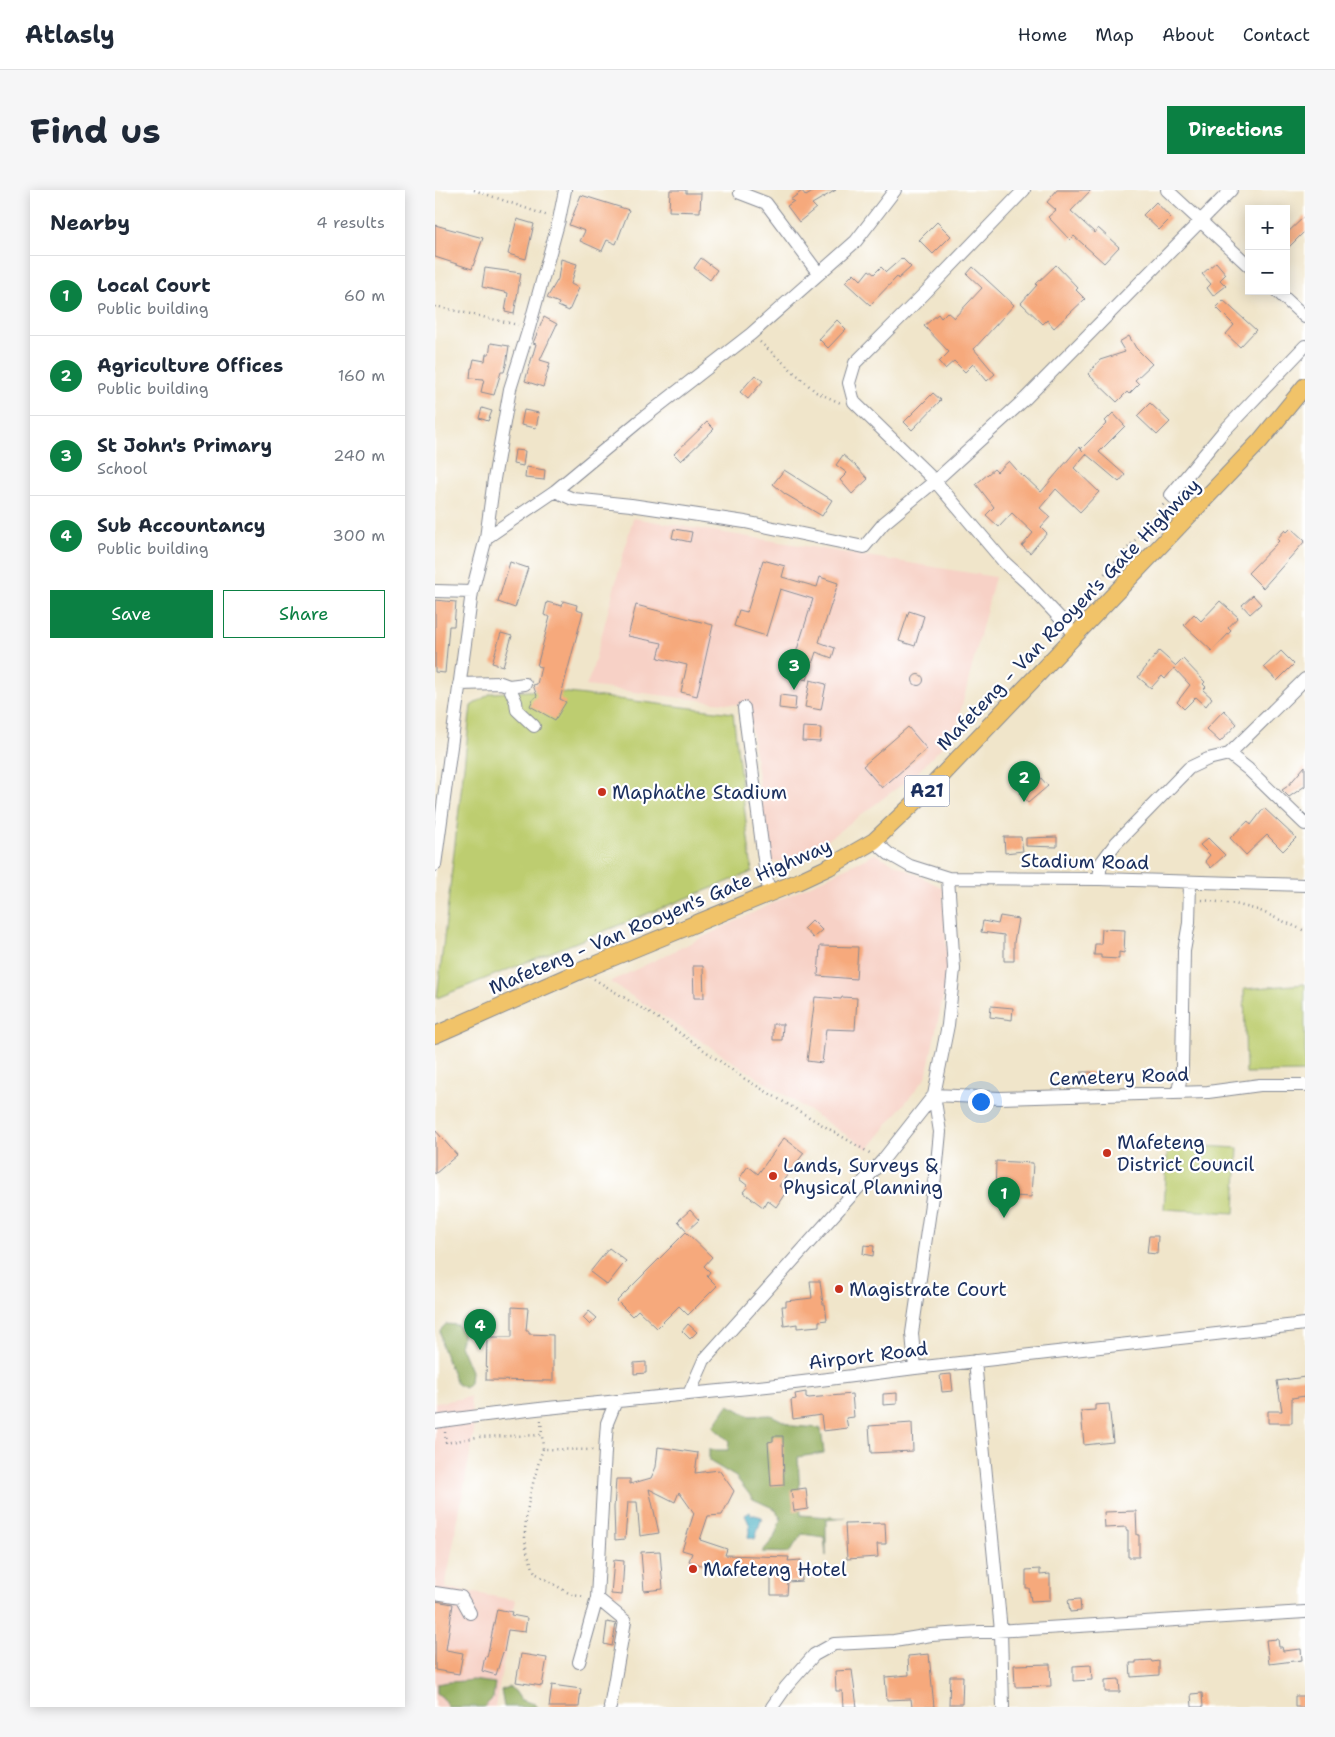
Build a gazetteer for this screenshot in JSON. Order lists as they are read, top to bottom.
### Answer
{
  "streets": {
    "main road": ["Mafeteng - Van Rooyen's Gate Highway", "A21"],
    "street": ["Stadium Road", "Cemetery Road", "Airport Road"]
  },
  "crossings": [
    ["Mafeteng - Van Rooyen's Gate Highway", "Stadium Road"]
  ],
  "places": [
    "Maphathe Stadium",
    "Mafeteng District Council",
    "Lands, Surveys & Physical Planning",
    "Magistrate Court",
    "Mafeteng Hotel"
  ],
  "page": {
    "header": "Atlasly",
    "nav": [
      "Home",
      "Map",
      "About",
      "Contact"
    ],
    "buttons": [
      "Directions",
      ["Save", "Share"]
    ],
    "title": "Find us",
    "heading": ["Nearby", "4 results"],
    "map_buttons": ["+", "−"],
    "list": [
      {
        "mark": "1",
        "name": "Local Court",
        "note": "Public building",
        "value": "60 m"
      },
      {
        "mark": "2",
        "name": "Agriculture Offices",
        "note": "Public building",
        "value": "160 m"
      },
      {
        "mark": "3",
        "name": "St John's Primary",
        "note": "School",
        "value": "240 m"
      },
      {
        "mark": "4",
        "name": "Sub Accountancy",
        "note": "Public building",
        "value": "300 m"
      }
    ],
    "pins": [
      "3",
      "2",
      "1",
      "4"
    ]
  }
}
